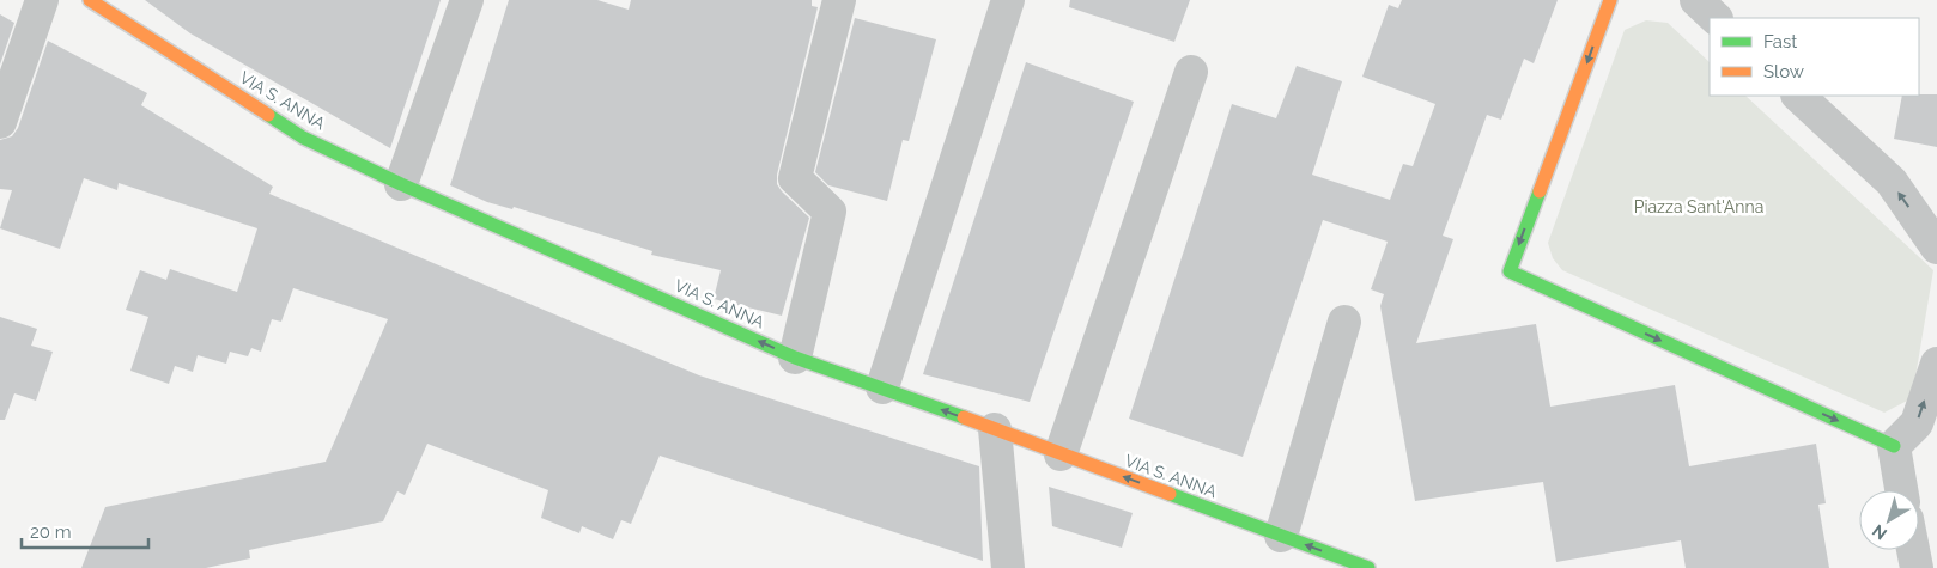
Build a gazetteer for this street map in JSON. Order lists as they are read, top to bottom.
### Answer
{
  "streets": {
    "street": ["VIA S. ANNA"]
  },
  "one_way": ["VIA S. ANNA"],
  "parks": ["Piazza Sant'Anna"],
  "legend": ["Fast", "Slow"],
  "scale_bar": "20 m",
  "north": "bottom left"
}
